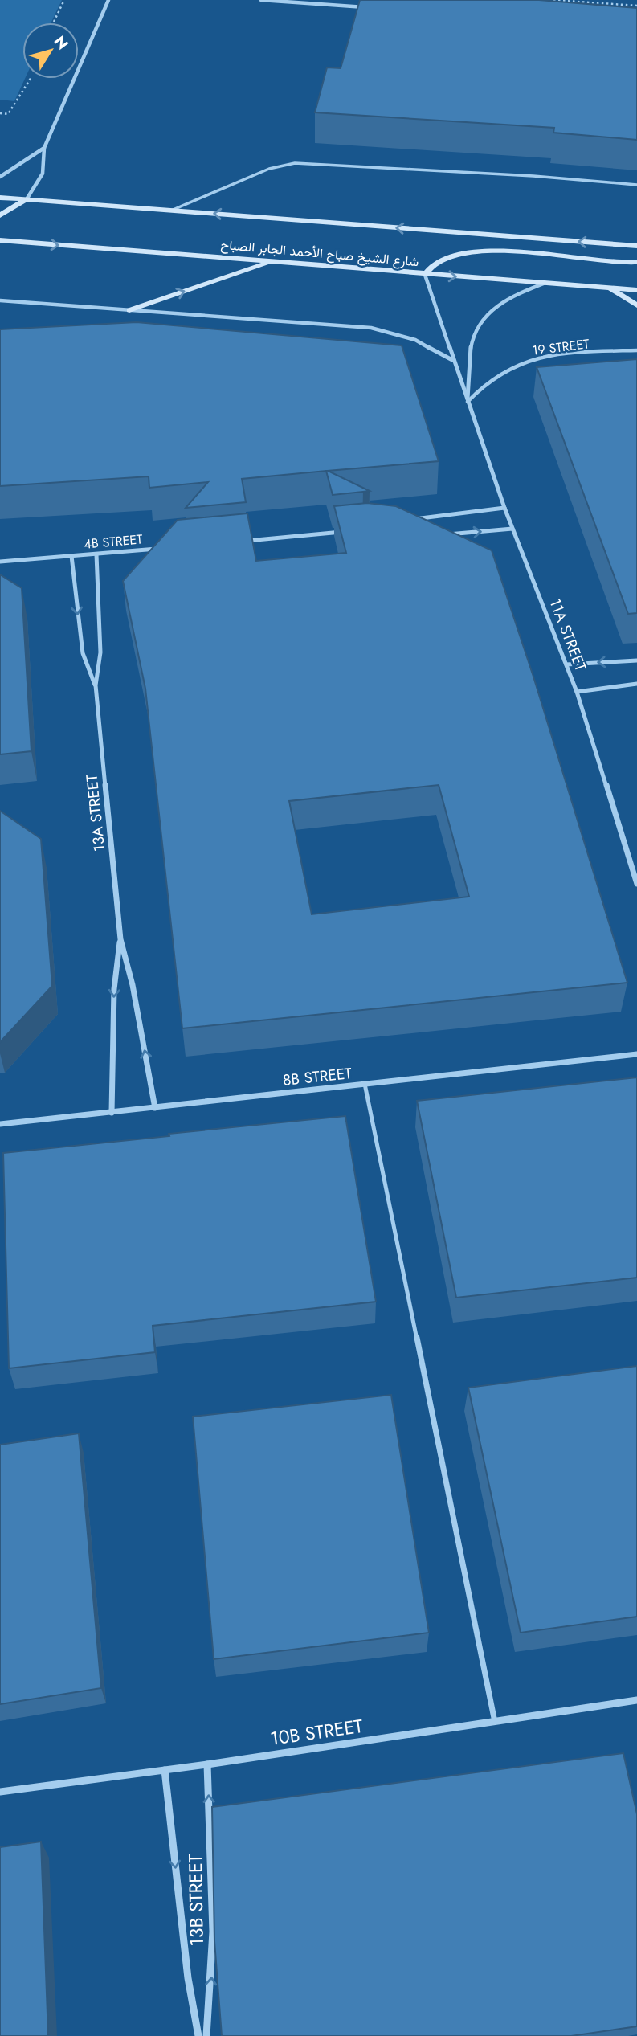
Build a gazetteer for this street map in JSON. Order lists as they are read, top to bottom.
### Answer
{
  "streets": {
    "main road": ["شارع الشيخ صباح الأحمد الجابر الصباح"],
    "street": [
      "4B STREET",
      "11A STREET",
      "13A STREET",
      "8B STREET",
      "10B STREET",
      "13B STREET"
    ],
    "lane": ["19 STREET"]
  },
  "crossings": [
    ["شارع الشيخ صباح الأحمد الجابر الصباح", "11A STREET"],
    ["19 STREET", "11A STREET"],
    ["4B STREET", "13A STREET"],
    ["13A STREET", "8B STREET"],
    ["10B STREET", "13B STREET"]
  ],
  "north": "top right"
}
